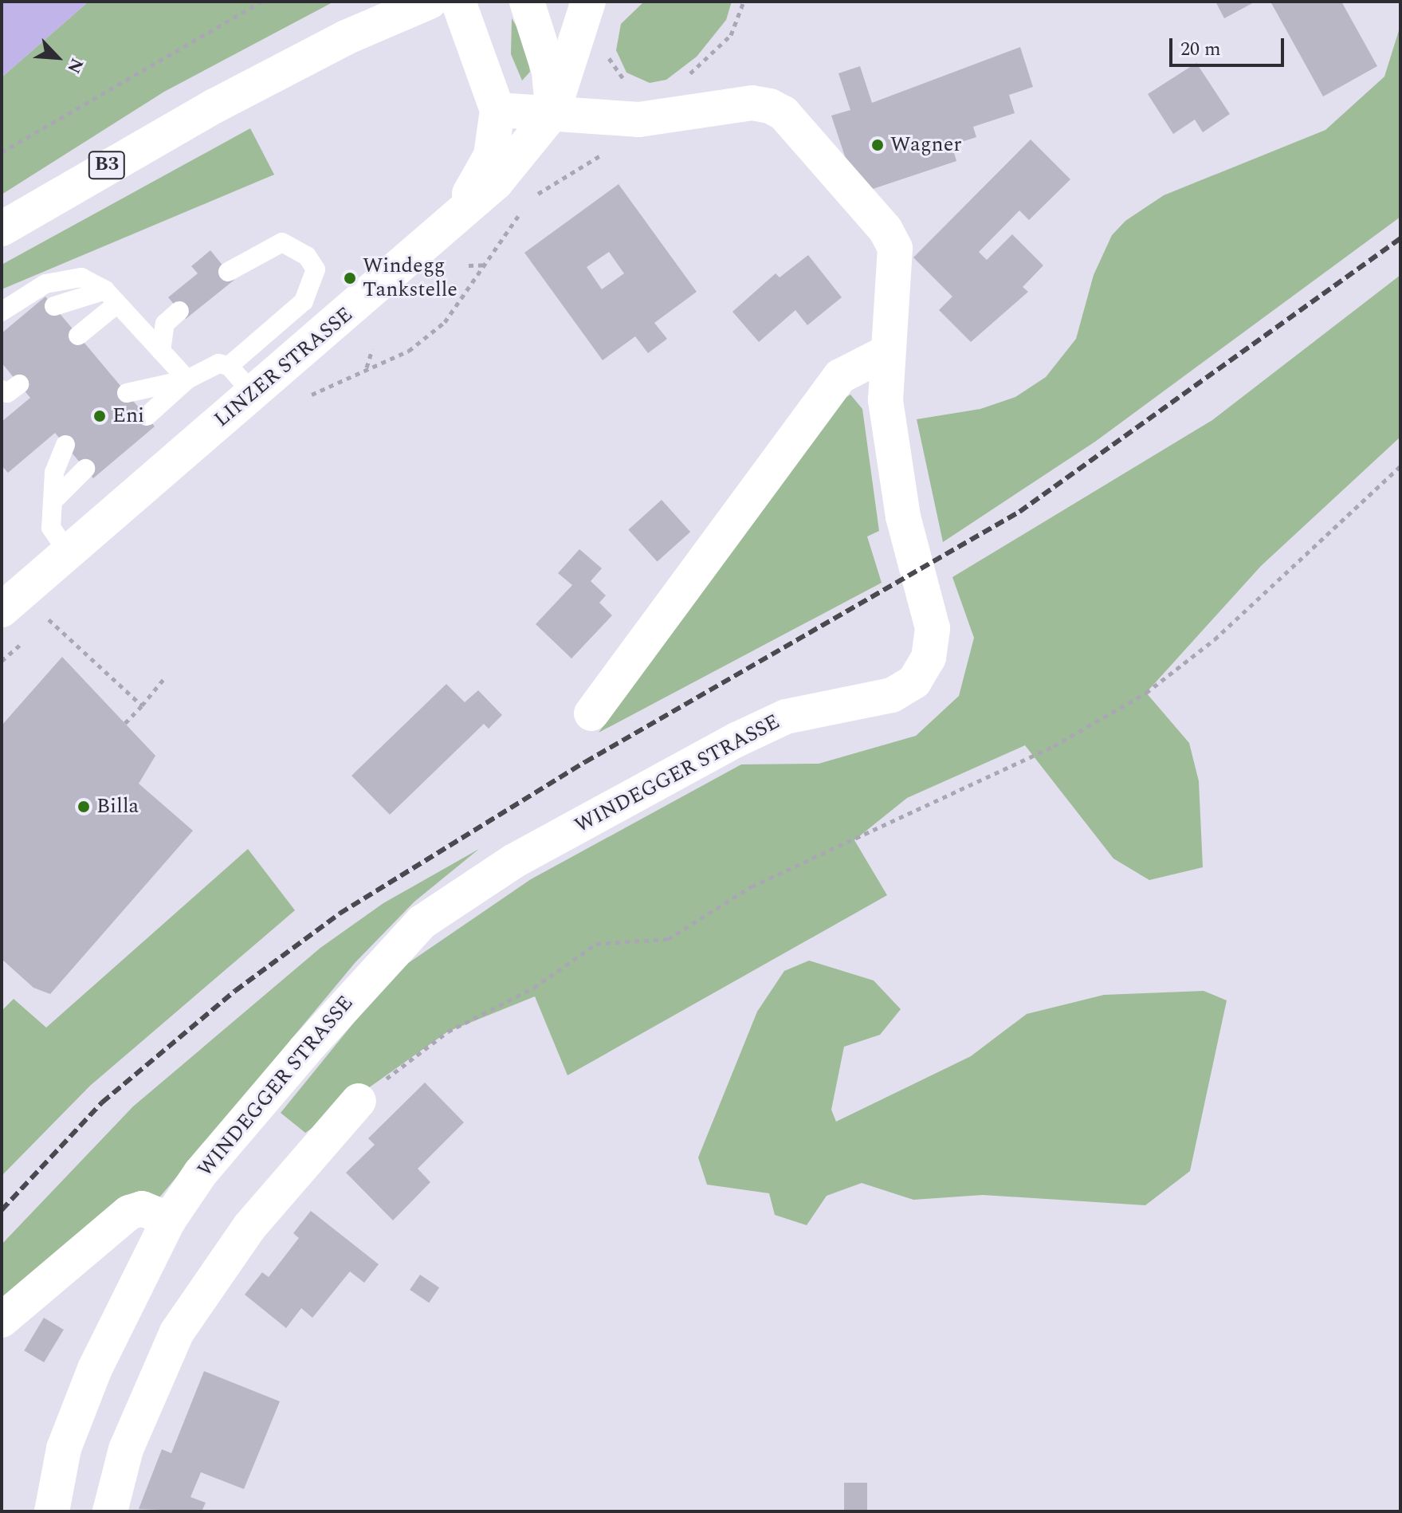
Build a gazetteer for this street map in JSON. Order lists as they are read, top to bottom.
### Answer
{
  "streets": {
    "street": ["B3", "LINZER STRASSE", "WINDEGGER STRASSE"]
  },
  "crossings": [
    ["LINZER STRASSE", "WINDEGGER STRASSE"]
  ],
  "places": [
    "Wagner",
    "Windegg Tankstelle",
    "Eni",
    "Billa"
  ],
  "scale_bar": "20 m",
  "north": "bottom right"
}
